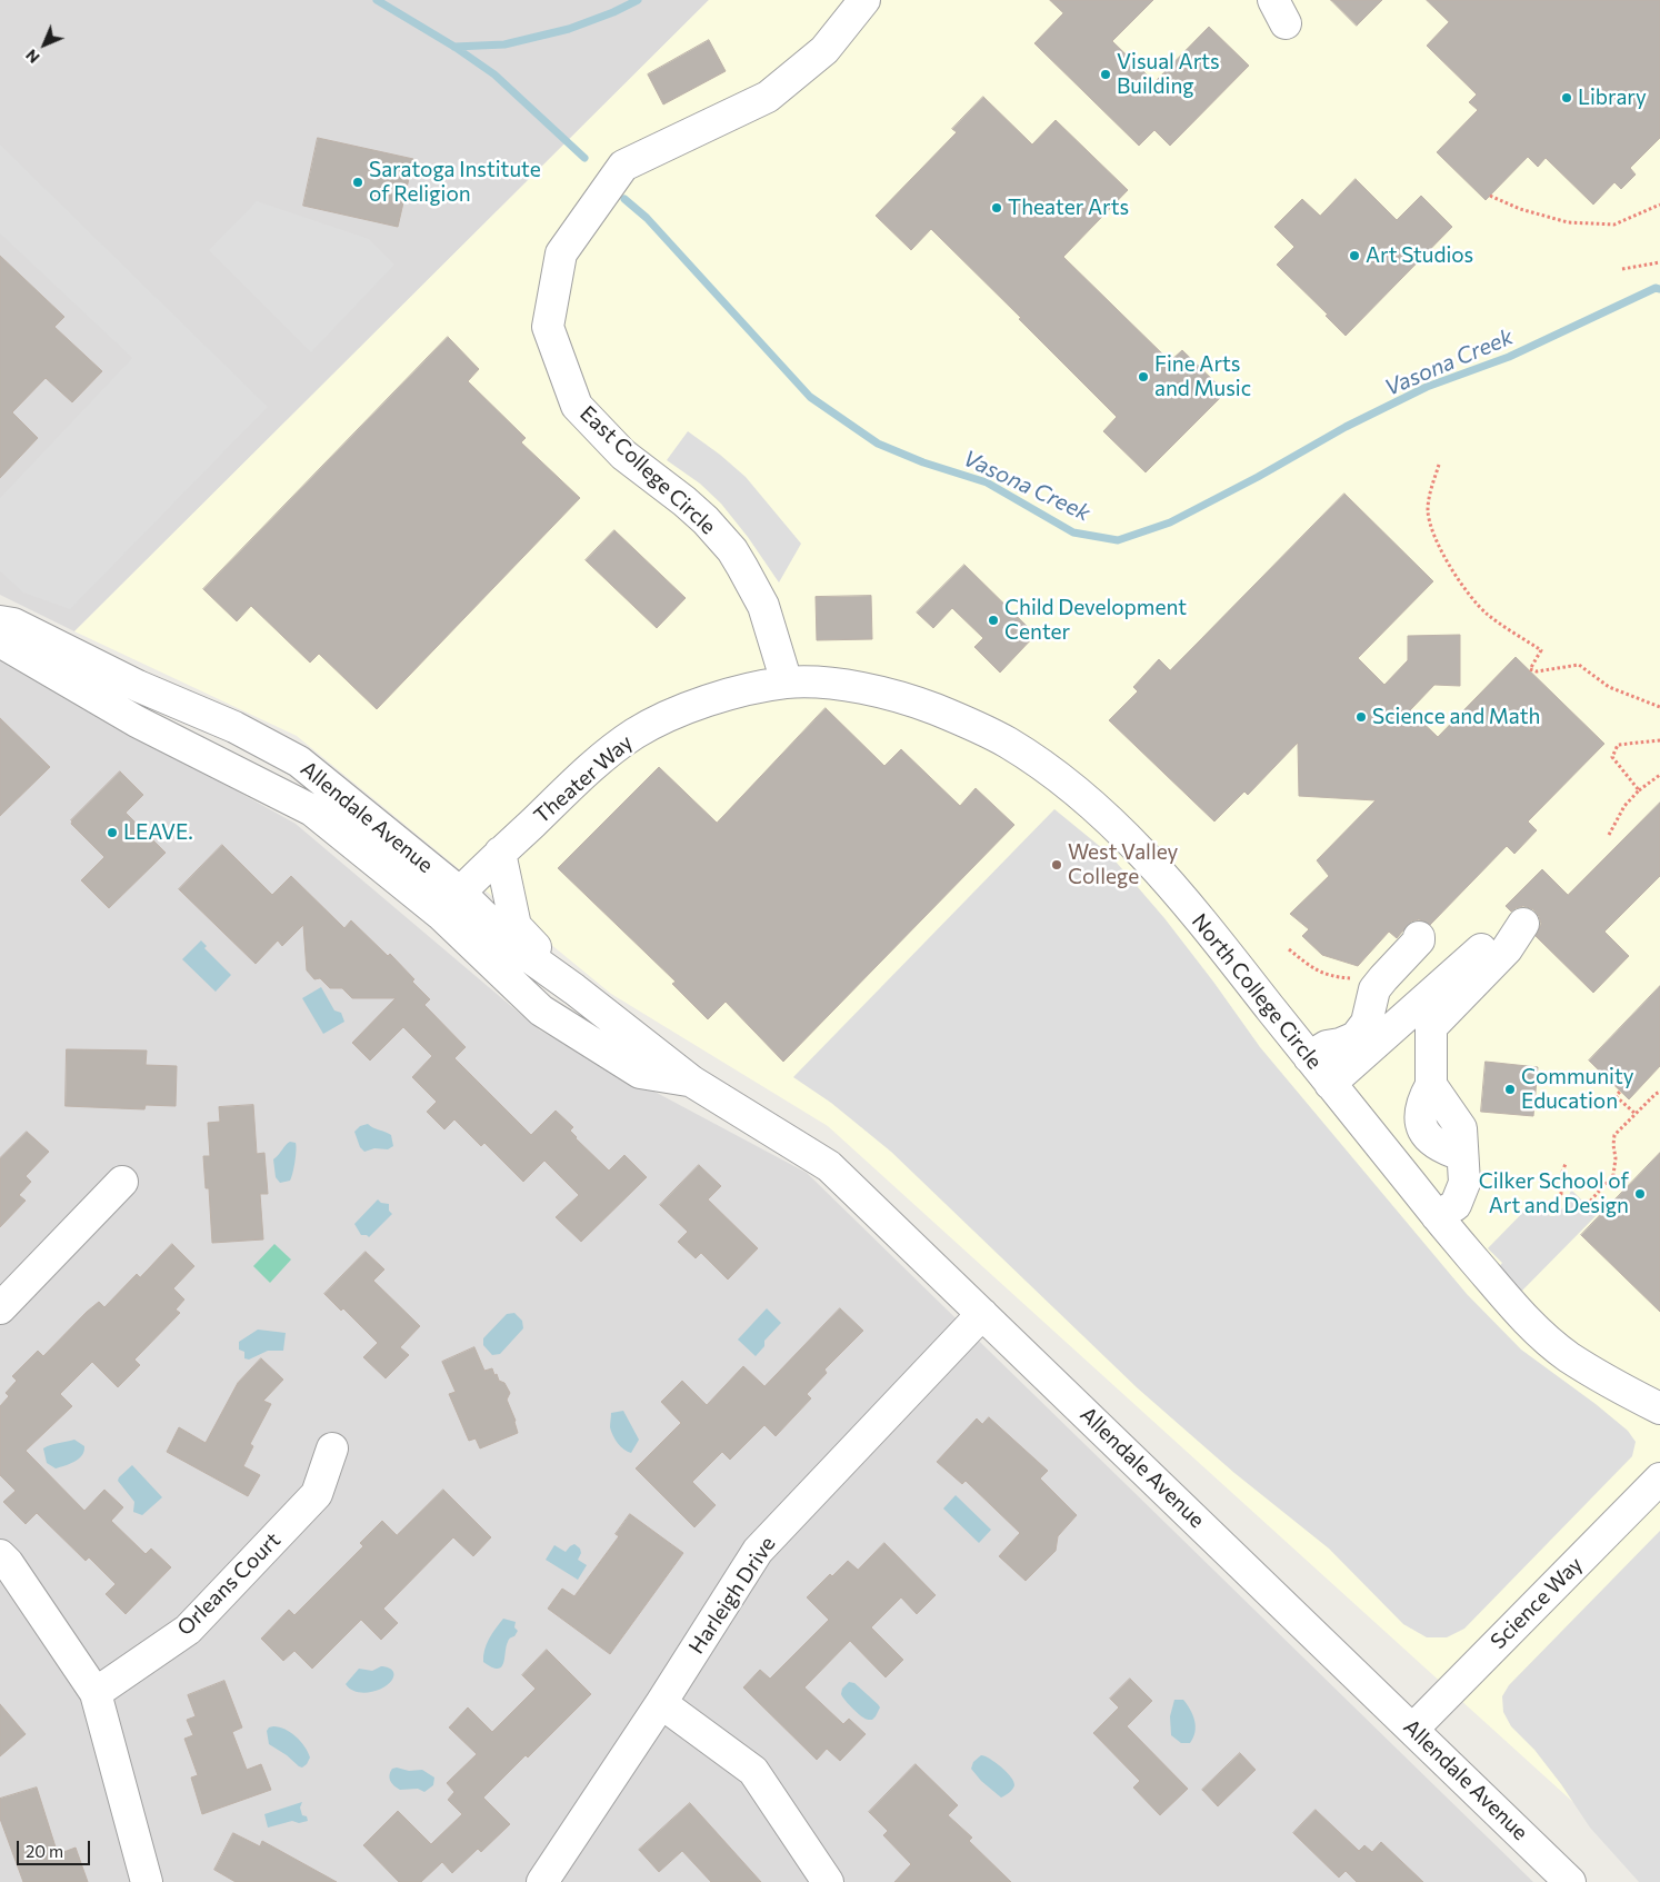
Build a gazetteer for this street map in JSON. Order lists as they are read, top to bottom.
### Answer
{
  "streets": {
    "street": [
      "East College Circle",
      "Theater Way",
      "Allendale Avenue",
      "North College Circle",
      "Orleans Court",
      "Harleigh Drive",
      "Science Way"
    ]
  },
  "crossings": [
    ["East College Circle", "Theater Way"],
    ["East College Circle", "North College Circle"],
    ["Theater Way", "Allendale Avenue"],
    ["Theater Way", "North College Circle"],
    ["Allendale Avenue", "Harleigh Drive"],
    ["Allendale Avenue", "Science Way"]
  ],
  "water": ["Vasona Creek"],
  "places": [
    "Visual Arts Building",
    "Library",
    "Saratoga Institute of Religion",
    "Theater Arts",
    "Art Studios",
    "Fine Arts and Music",
    "Child Development Center",
    "Science and Math",
    "LEAVE.",
    "West Valley College",
    "Community Education",
    "Cilker School of Art and Design"
  ],
  "scale_bar": "20 m",
  "north": "bottom left"
}
